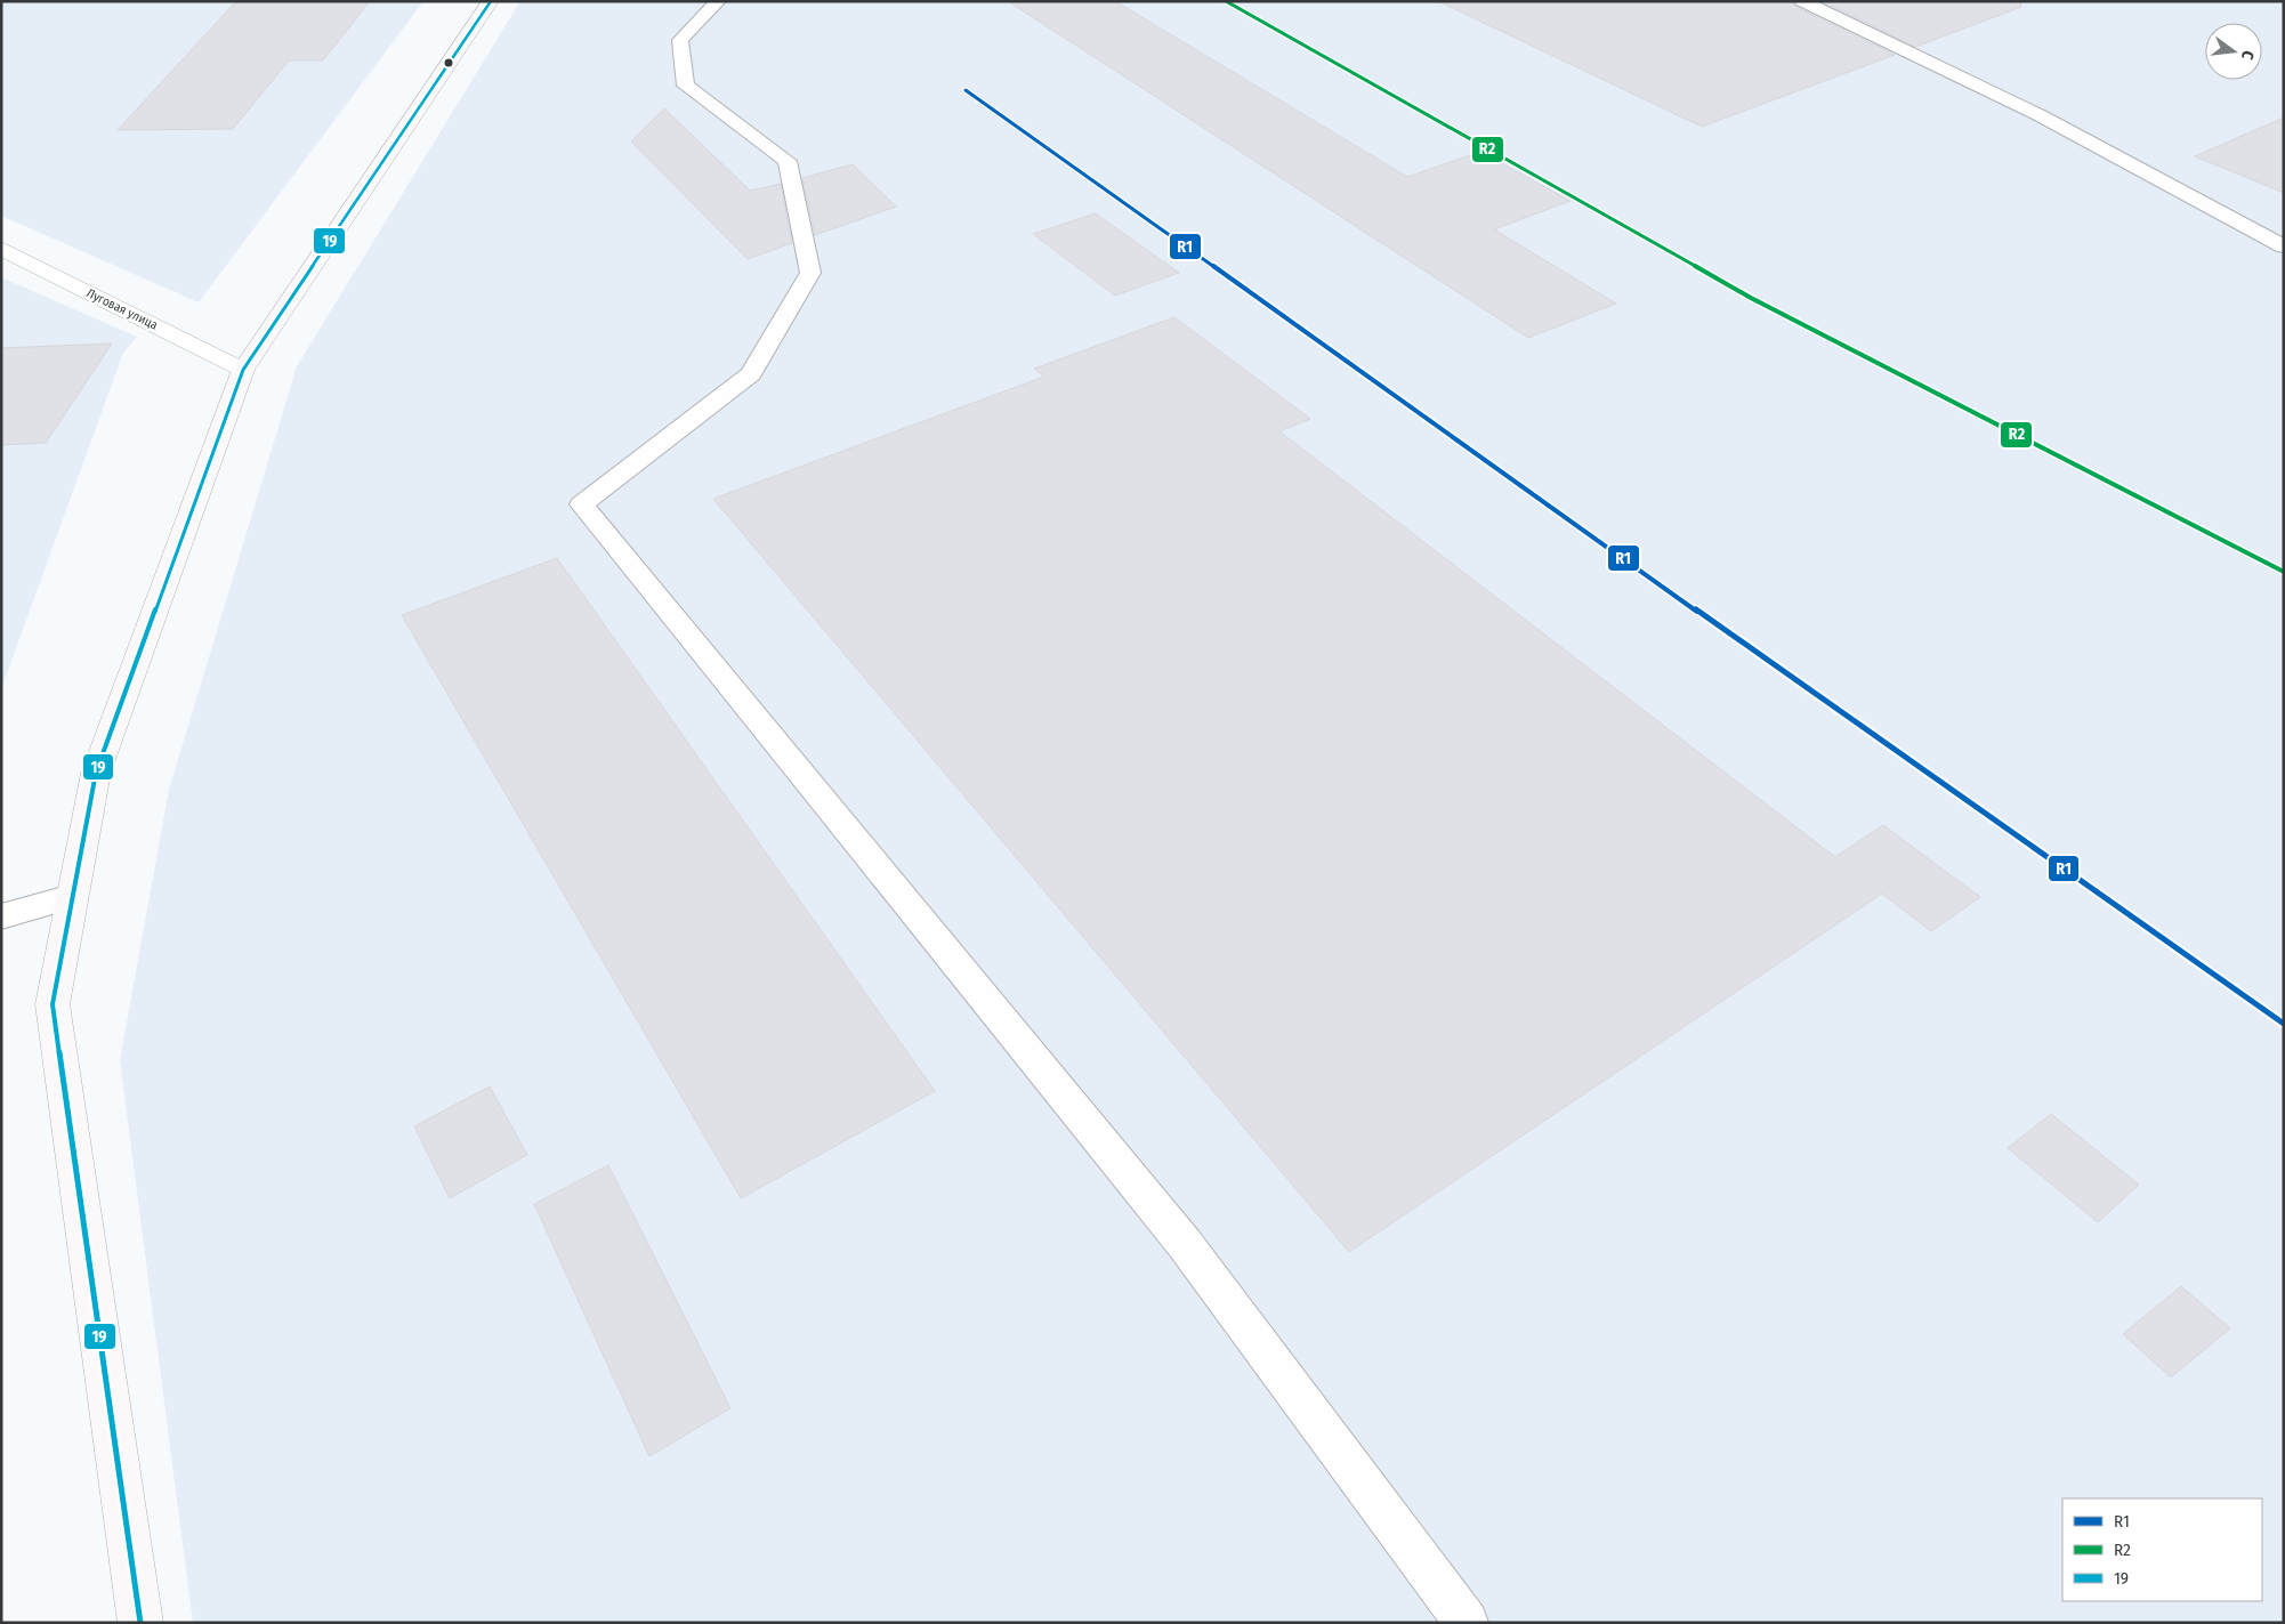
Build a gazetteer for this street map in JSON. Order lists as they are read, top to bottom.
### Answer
{
  "streets": {
    "street": ["Луговая улица"]
  },
  "lines": ["transit line R2", "transit line 19", "transit line R1"],
  "legend": ["R1", "R2", "19"],
  "north": "right"
}
